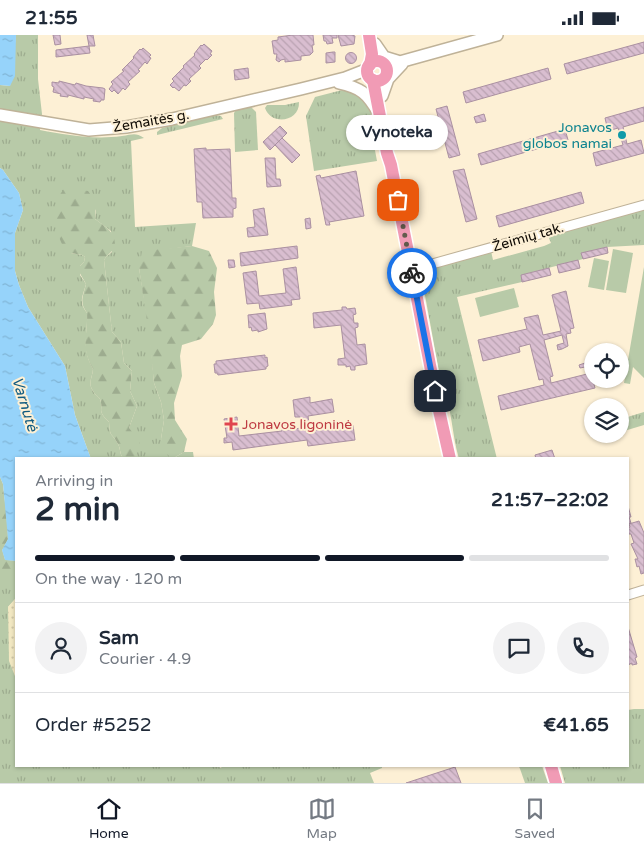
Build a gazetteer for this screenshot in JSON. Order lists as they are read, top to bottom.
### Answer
{
  "streets": {
    "main road": ["Žemaitės g."],
    "street": ["Žeimių tak."]
  },
  "water": ["Varnutė"],
  "places": {
    "other": ["Jonavos globos namai", "Vynoteka"],
    "health": ["Jonavos ligoninė"]
  },
  "page": {
    "status": "21:55",
    "bubble": "Vynoteka",
    "heading": ["2 min", "Arriving in", "21:57–22:02"],
    "panel": [
      "Sam",
      "Courier · 4.9",
      "Order #5252",
      "€41.65"
    ],
    "bar": "On the way · 120 m",
    "tabs": ["Home", "Map", "Saved"]
  }
}
